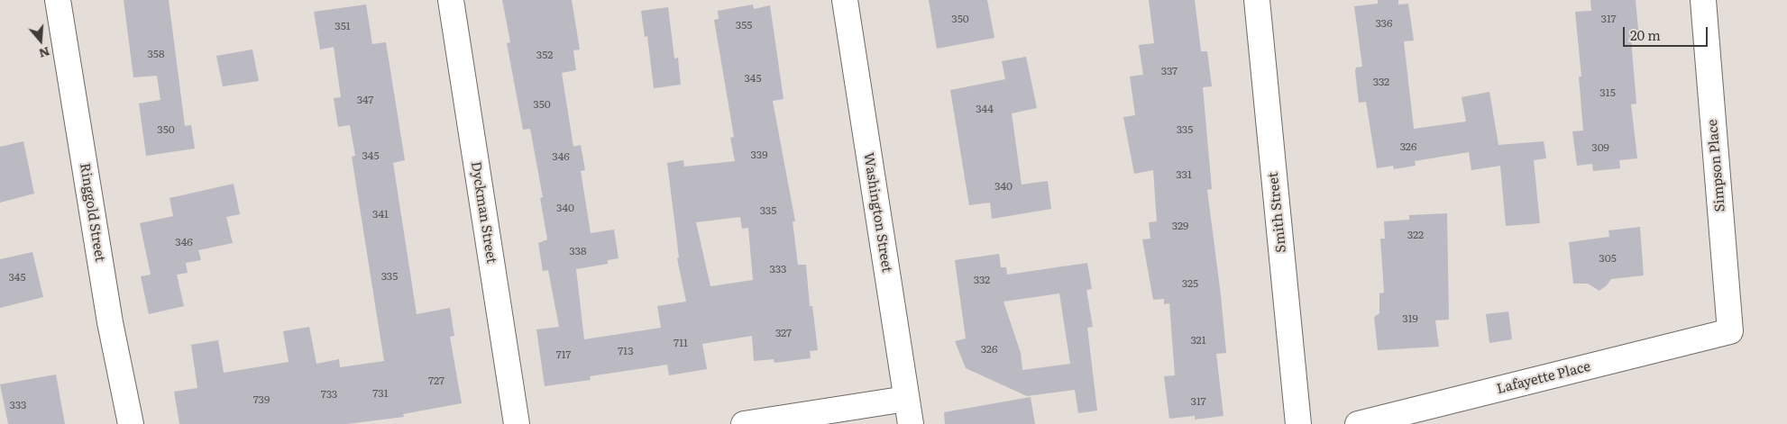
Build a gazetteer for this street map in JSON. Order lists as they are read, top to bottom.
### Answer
{
  "streets": {
    "street": [
      "Simpson Place",
      "Ringgold Street",
      "Dyckman Street",
      "Washington Street",
      "Smith Street",
      "Lafayette Place"
    ]
  },
  "crossings": [
    ["Simpson Place", "Lafayette Place"]
  ],
  "house_numbers": [
    "350",
    "317",
    "336",
    "355",
    "351",
    "358",
    "352",
    "337",
    "345",
    "332",
    "315",
    "347",
    "350",
    "344",
    "350",
    "335",
    "326",
    "309",
    "339",
    "345",
    "346",
    "331",
    "340",
    "340",
    "335",
    "341",
    "329",
    "322",
    "346",
    "338",
    "305",
    "333",
    "335",
    "345",
    "332",
    "325",
    "319",
    "327",
    "321",
    "711",
    "326",
    "713",
    "717",
    "727",
    "731",
    "733",
    "739",
    "317",
    "333"
  ],
  "scale_bar": "20 m",
  "north": "bottom"
}
